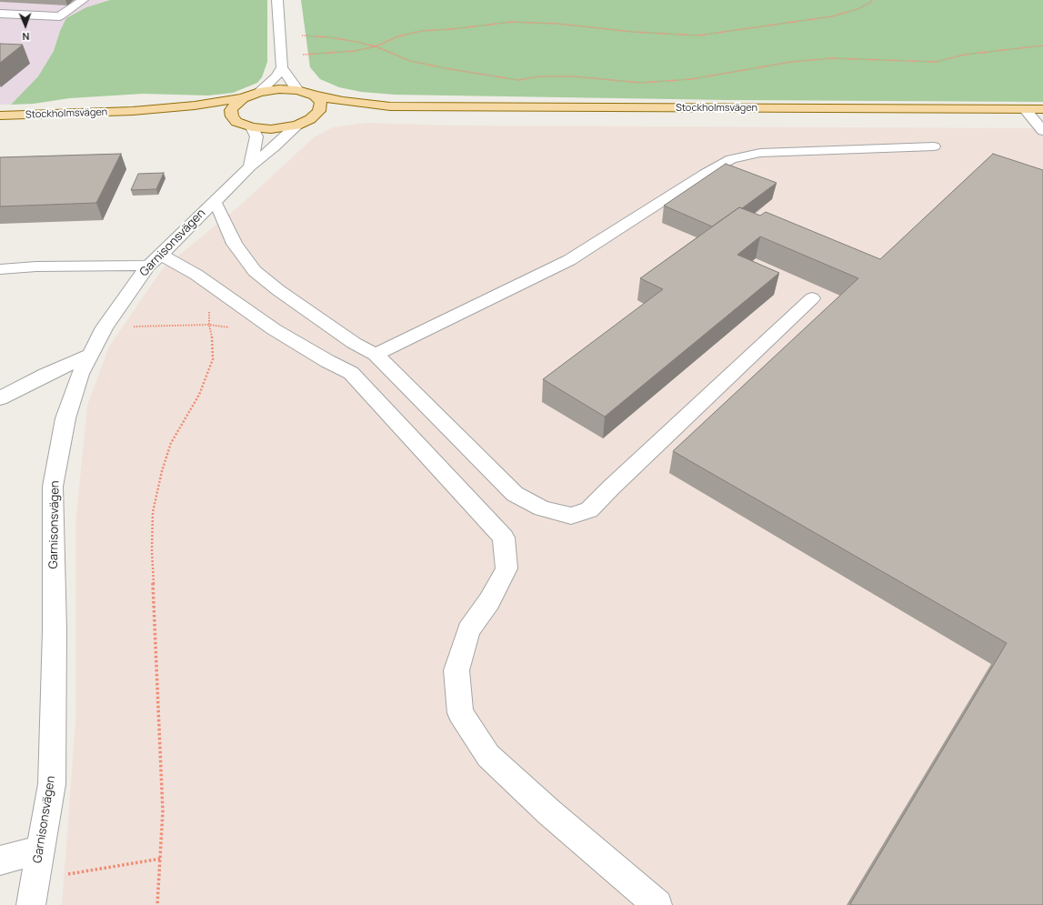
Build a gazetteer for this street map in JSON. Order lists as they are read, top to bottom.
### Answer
{
  "streets": {
    "main road": ["Stockholmsvägen"],
    "street": ["Garnisonsvägen"]
  },
  "north": "bottom"
}
